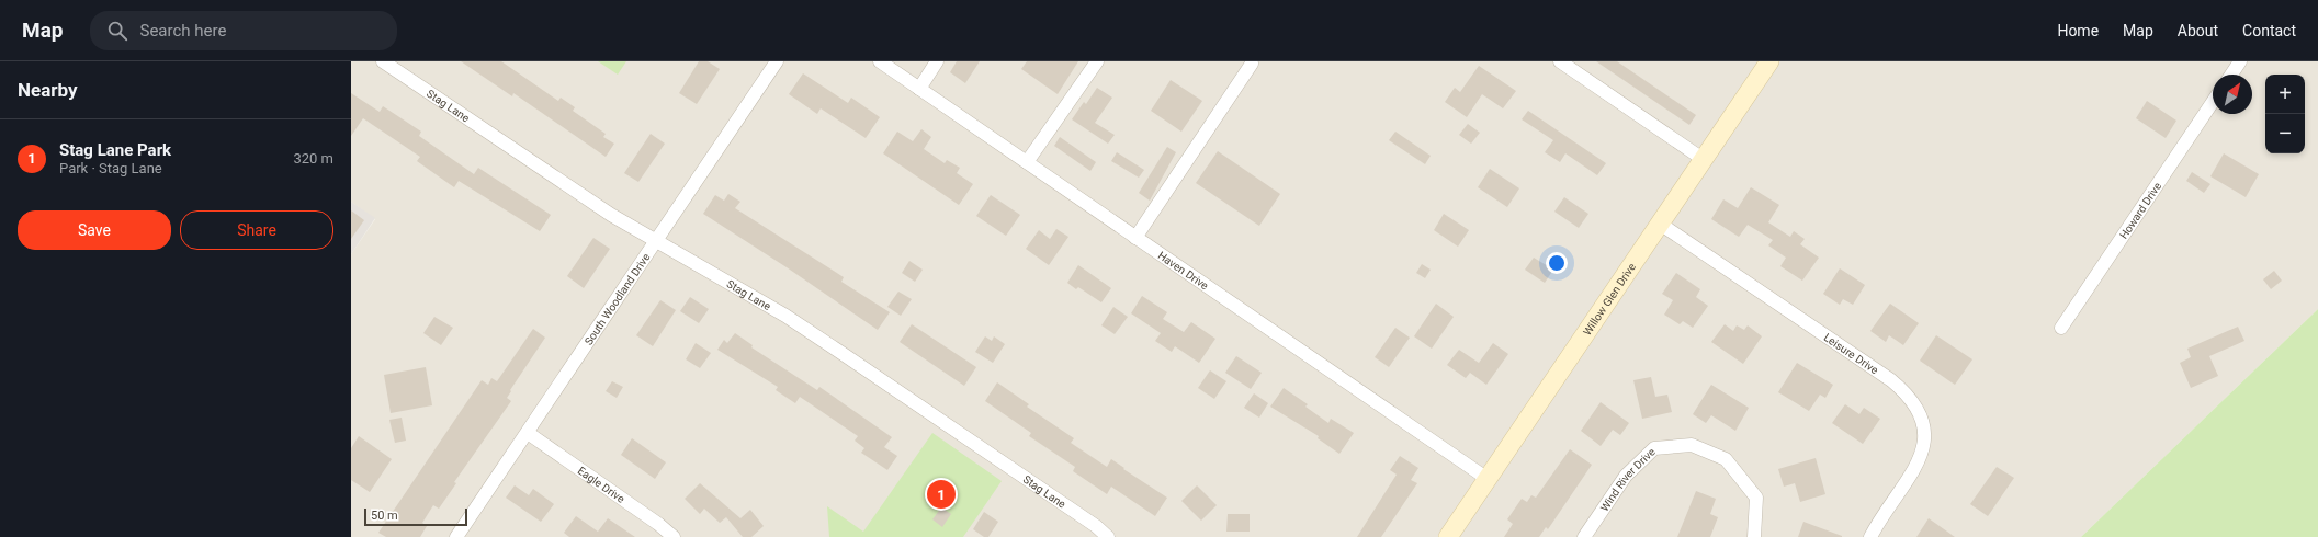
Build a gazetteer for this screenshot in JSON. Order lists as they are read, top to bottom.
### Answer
{
  "streets": {
    "main road": ["Willow Glen Drive"],
    "street": [
      "Stag Lane",
      "Howard Drive",
      "Haven Drive",
      "South Woodland Drive",
      "Leisure Drive",
      "Wind River Drive",
      "Eagle Drive"
    ]
  },
  "crossings": [
    ["Stag Lane", "South Woodland Drive"],
    ["Haven Drive", "Willow Glen Drive"],
    ["South Woodland Drive", "Eagle Drive"],
    ["Willow Glen Drive", "Leisure Drive"]
  ],
  "scale_bar": "50 m",
  "north": "top right",
  "page": {
    "header": "Map",
    "search": "Search here",
    "nav": [
      "Home",
      "Map",
      "About",
      "Contact"
    ],
    "heading": "Nearby",
    "map_buttons": ["+", "−"],
    "list": [
      {
        "mark": "1",
        "name": "Stag Lane Park",
        "note": "Park · Stag Lane",
        "value": "320 m"
      }
    ],
    "buttons": ["Save", "Share"],
    "pins": "1",
    "scale": "50 m"
  }
}
